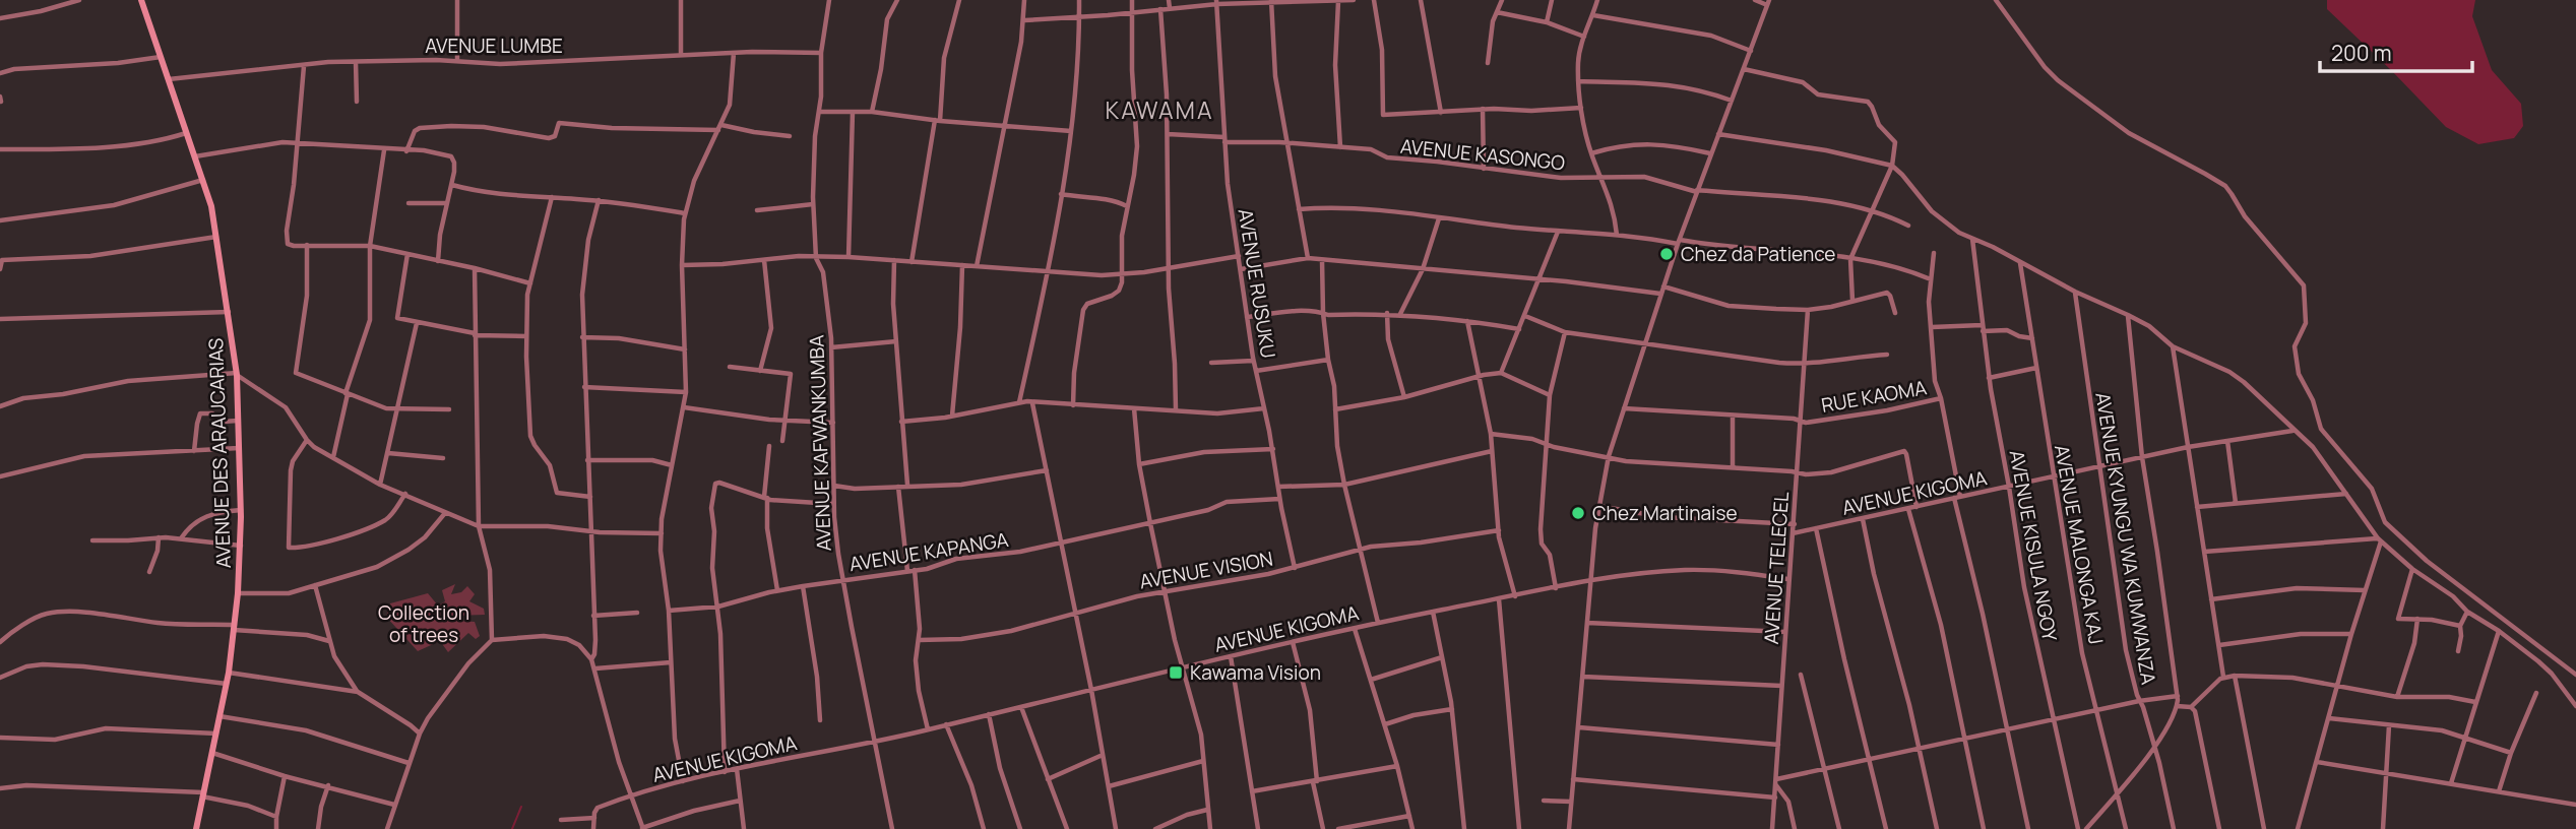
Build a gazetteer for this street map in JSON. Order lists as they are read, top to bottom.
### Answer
{
  "streets": {
    "street": [
      "AVENUE LUMBE",
      "AVENUE KASONGO",
      "AVENUE RUSUKU",
      "RUE KAOMA",
      "AVENUE KAFWANKUMBA",
      "AVENUE DES ARAUCARIAS",
      "AVENUE KIGOMA",
      "AVENUE KYUNGU WA KUMWANZA",
      "AVENUE MALONGA KAJ",
      "AVENUE KISULA NGOY",
      "AVENUE KAPANGA",
      "AVENUE TELECEL",
      "AVENUE VISION"
    ]
  },
  "crossings": [
    ["AVENUE LUMBE", "AVENUE KAFWANKUMBA"],
    ["AVENUE LUMBE", "AVENUE DES ARAUCARIAS"],
    ["AVENUE KASONGO", "AVENUE RUSUKU"],
    ["AVENUE RUSUKU", "AVENUE KAPANGA"],
    ["AVENUE RUSUKU", "AVENUE VISION"],
    ["RUE KAOMA", "AVENUE TELECEL"],
    ["AVENUE KAFWANKUMBA", "AVENUE KIGOMA"],
    ["AVENUE KAFWANKUMBA", "AVENUE KAPANGA"],
    ["AVENUE KIGOMA", "AVENUE KYUNGU WA KUMWANZA"],
    ["AVENUE KIGOMA", "AVENUE MALONGA KAJ"],
    ["AVENUE KIGOMA", "AVENUE KISULA NGOY"],
    ["AVENUE KIGOMA", "AVENUE TELECEL"]
  ],
  "districts": ["KAWAMA"],
  "parks": ["Collection of trees"],
  "places": {
    "other": ["Chez da Patience", "Chez Martinaise"],
    "transit": ["Kawama Vision"]
  },
  "scale_bar": "200 m"
}
